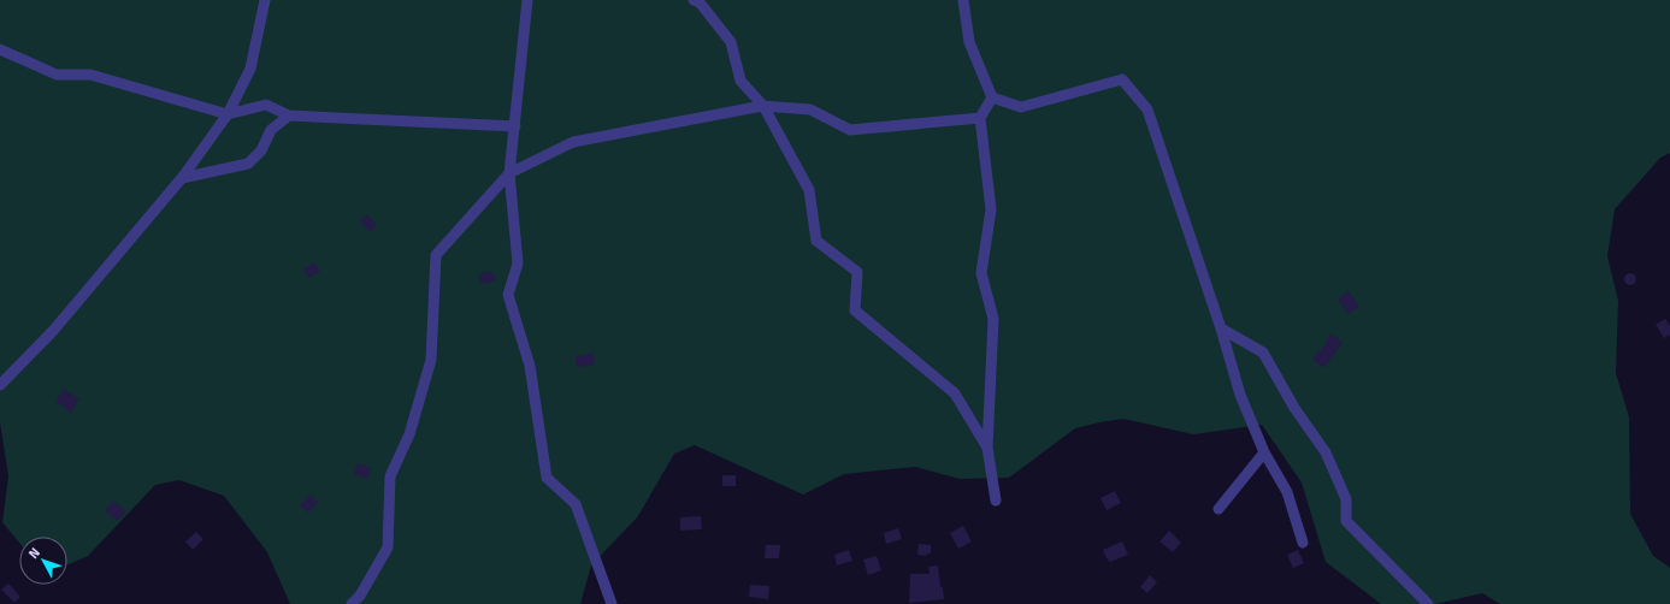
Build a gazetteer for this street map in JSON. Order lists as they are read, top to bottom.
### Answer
{
  "north": "top left"
}
